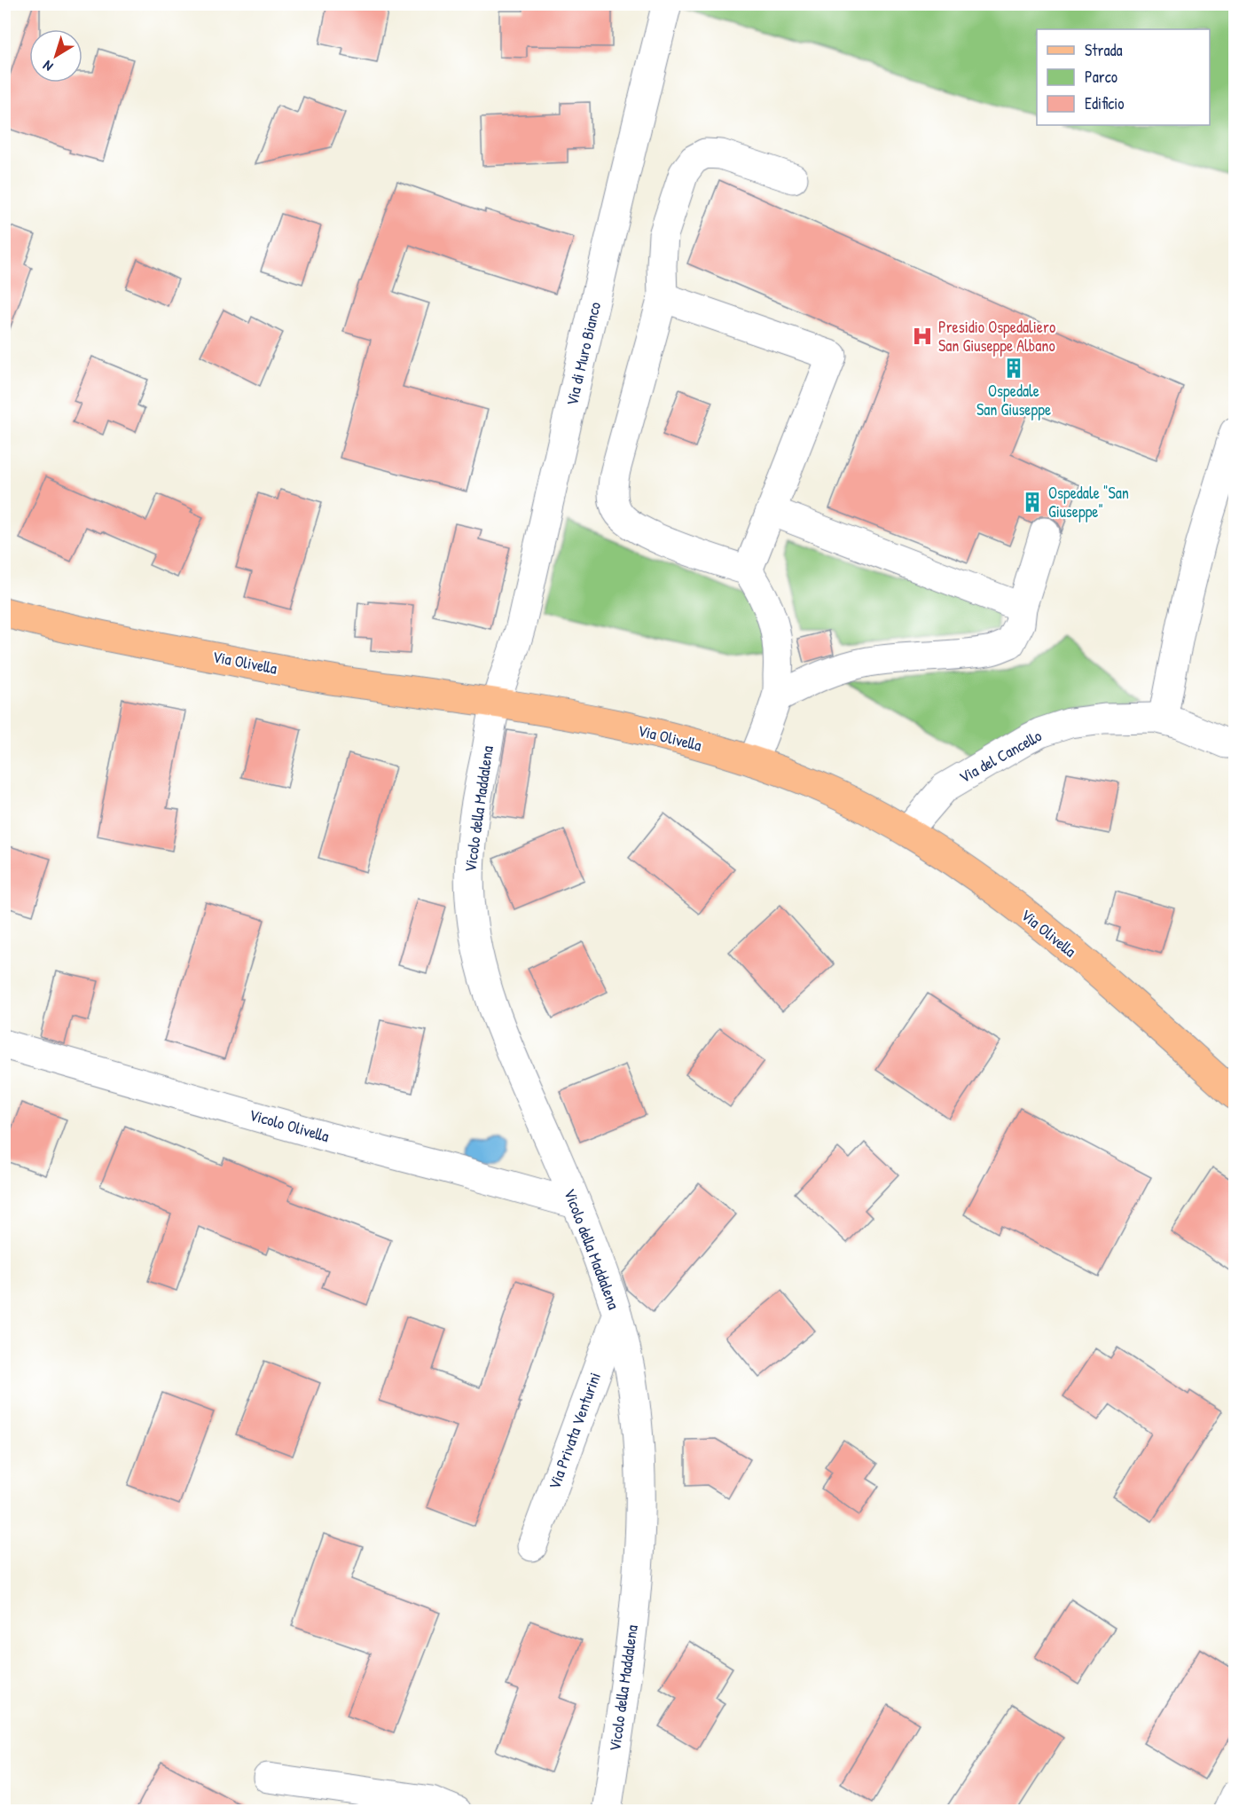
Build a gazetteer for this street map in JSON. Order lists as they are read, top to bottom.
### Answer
{
  "streets": {
    "main road": ["Via Olivella"],
    "street": [
      "Via di Muro Bianco",
      "Via del Cancello",
      "Vicolo della Maddalena",
      "Vicolo Olivella",
      "Via Privata Venturini"
    ]
  },
  "crossings": [
    ["Via di Muro Bianco", "Via Olivella"],
    ["Via di Muro Bianco", "Vicolo della Maddalena"],
    ["Via Olivella", "Via del Cancello"],
    ["Via Olivella", "Vicolo della Maddalena"],
    ["Vicolo della Maddalena", "Vicolo Olivella"],
    ["Vicolo della Maddalena", "Via Privata Venturini"]
  ],
  "places": {
    "hospital": ["Presidio Ospedaliero San Giuseppe Albano"],
    "building": ["Ospedale San Giuseppe", "Ospedale \"San Giuseppe\""]
  },
  "legend": ["Strada", "Parco", "Edificio"],
  "north": "bottom left"
}
